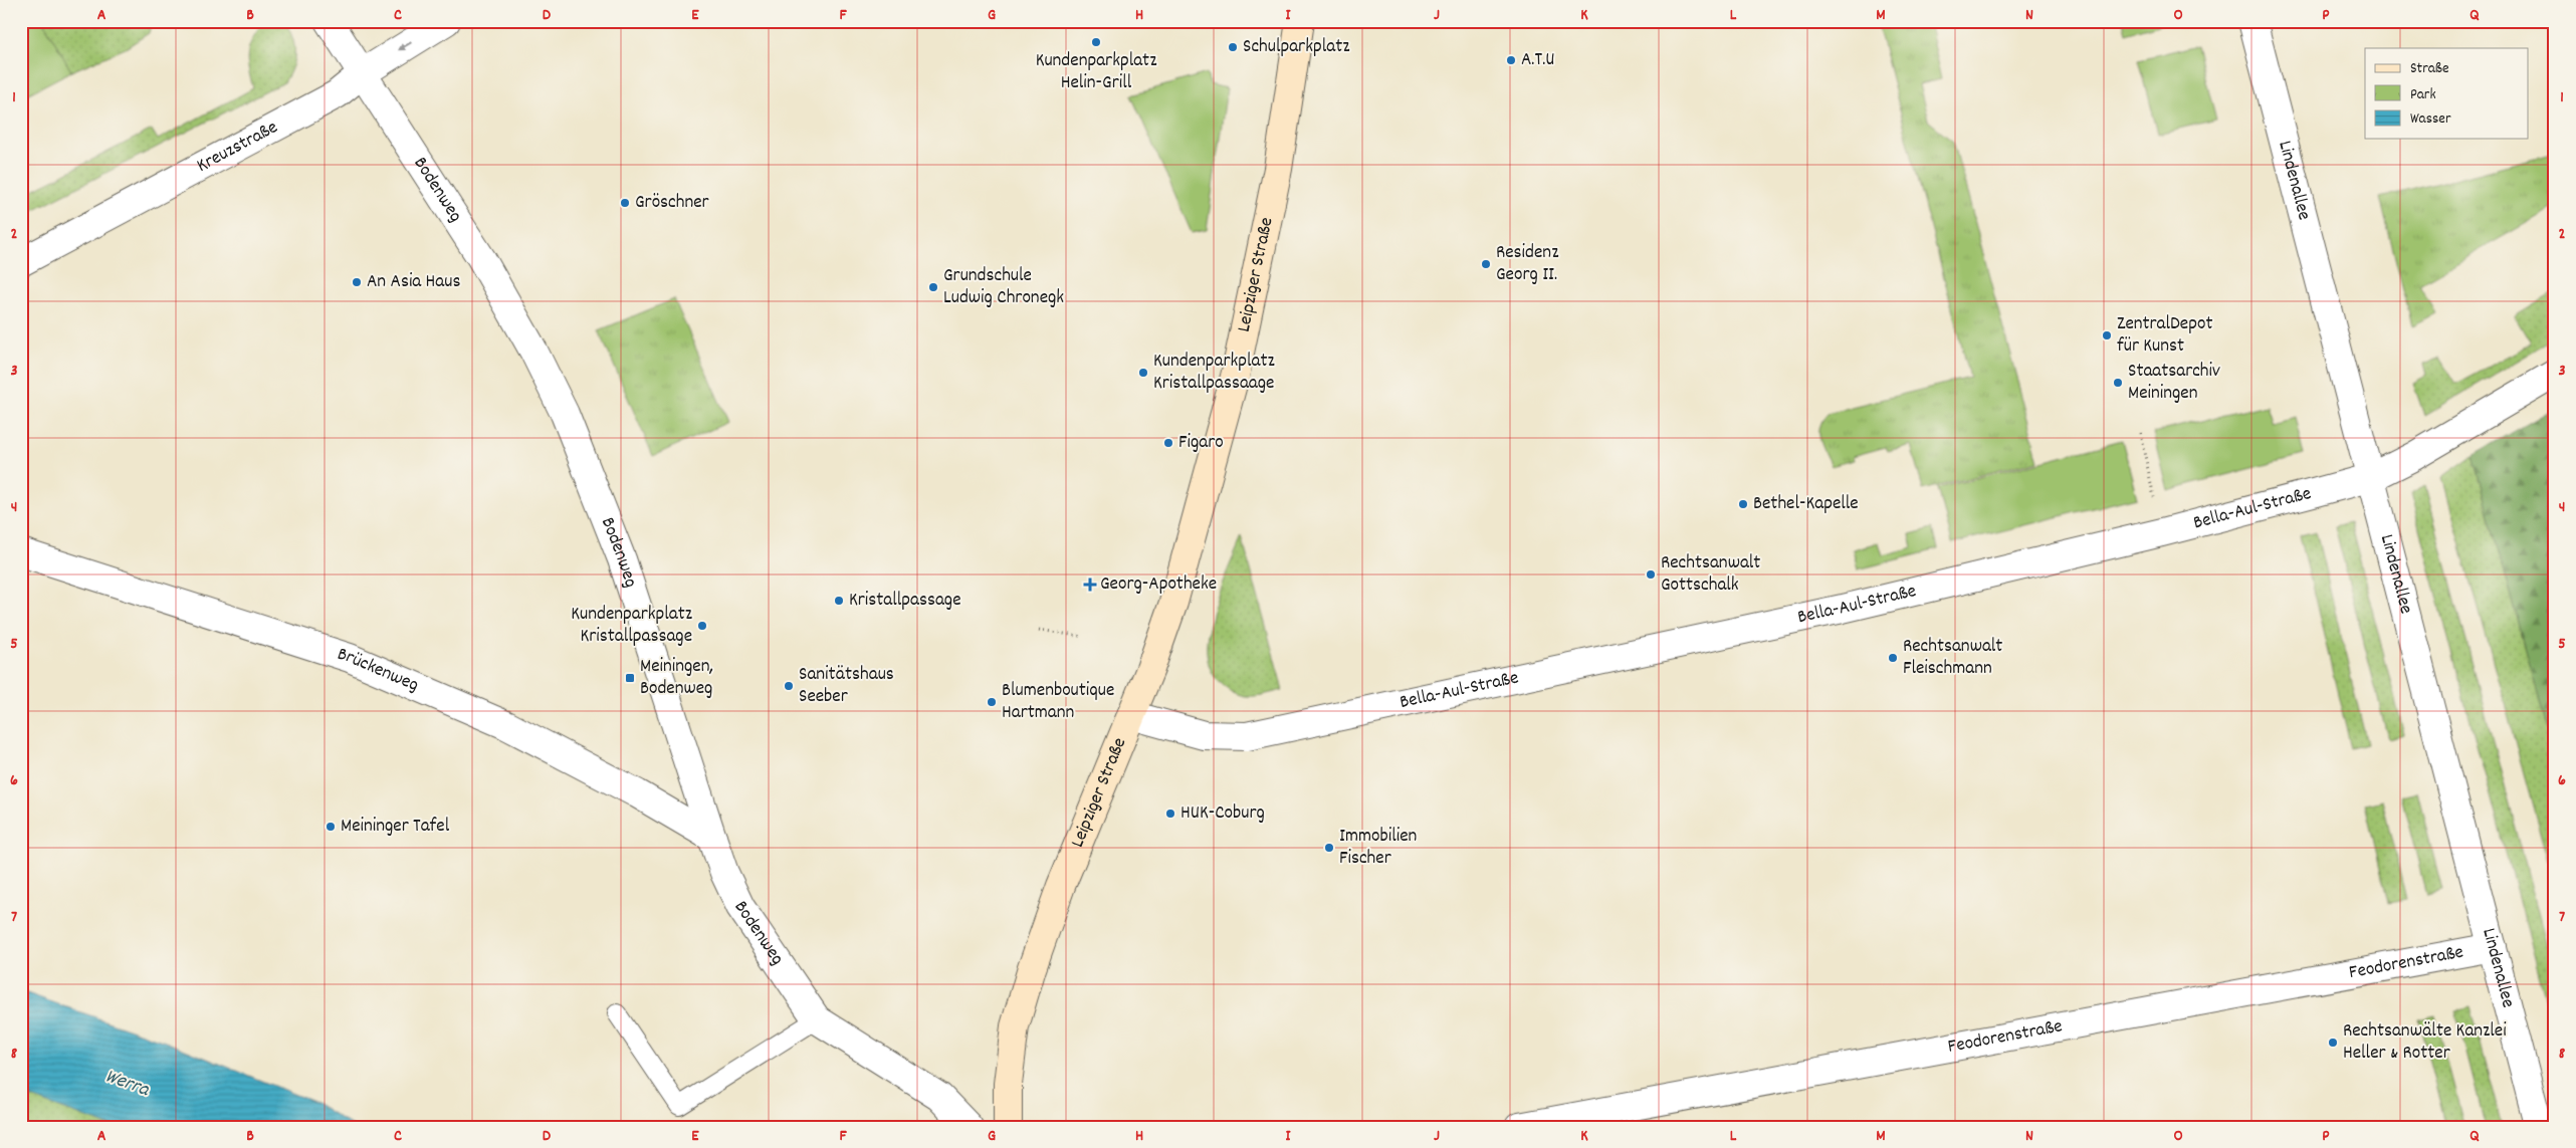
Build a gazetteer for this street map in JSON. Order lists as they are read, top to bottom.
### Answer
{
  "streets": {
    "main road": ["Leipziger Straße"],
    "street": [
      "Kreuzstraße",
      "Lindenallee",
      "Bodenweg",
      "Bella-Aul-Straße",
      "Brückenweg",
      "Feodorenstraße"
    ]
  },
  "crossings": [
    ["Kreuzstraße", "Bodenweg"],
    ["Lindenallee", "Bella-Aul-Straße"],
    ["Lindenallee", "Feodorenstraße"],
    ["Bodenweg", "Brückenweg"],
    ["Leipziger Straße", "Bella-Aul-Straße"]
  ],
  "water": ["Werra"],
  "places": {
    "other": [
      "Kundenparkplatz Helin-Grill",
      "Schulparkplatz",
      "A.T.U",
      "Gröschner",
      "Residenz Georg II.",
      "An Asia Haus",
      "Grundschule Ludwig Chronegk",
      "ZentralDepot für Kunst",
      "Kundenparkplatz Kristallpassaage",
      "Staatsarchiv Meiningen",
      "Figaro",
      "Bethel-Kapelle",
      "Rechtsanwalt Gottschalk",
      "Kristallpassage",
      "Kundenparkplatz Kristallpassage",
      "Rechtsanwalt Fleischmann",
      "Sanitätshaus Seeber",
      "Blumenboutique Hartmann",
      "HUK-Coburg",
      "Meininger Tafel",
      "Immobilien Fischer",
      "Rechtsanwälte Kanzlei Heller & Rotter"
    ],
    "health": ["Georg-Apotheke"],
    "transit": ["Meiningen, Bodenweg"]
  },
  "legend": ["Straße", "Park", "Wasser"],
  "grid": {
    "columns": [
      "A",
      "B",
      "C",
      "D",
      "E",
      "F",
      "G",
      "H",
      "I",
      "J",
      "K",
      "L",
      "M",
      "N",
      "O",
      "P",
      "Q"
    ],
    "rows": [
      "1",
      "2",
      "3",
      "4",
      "5",
      "6",
      "7",
      "8"
    ]
  }
}
